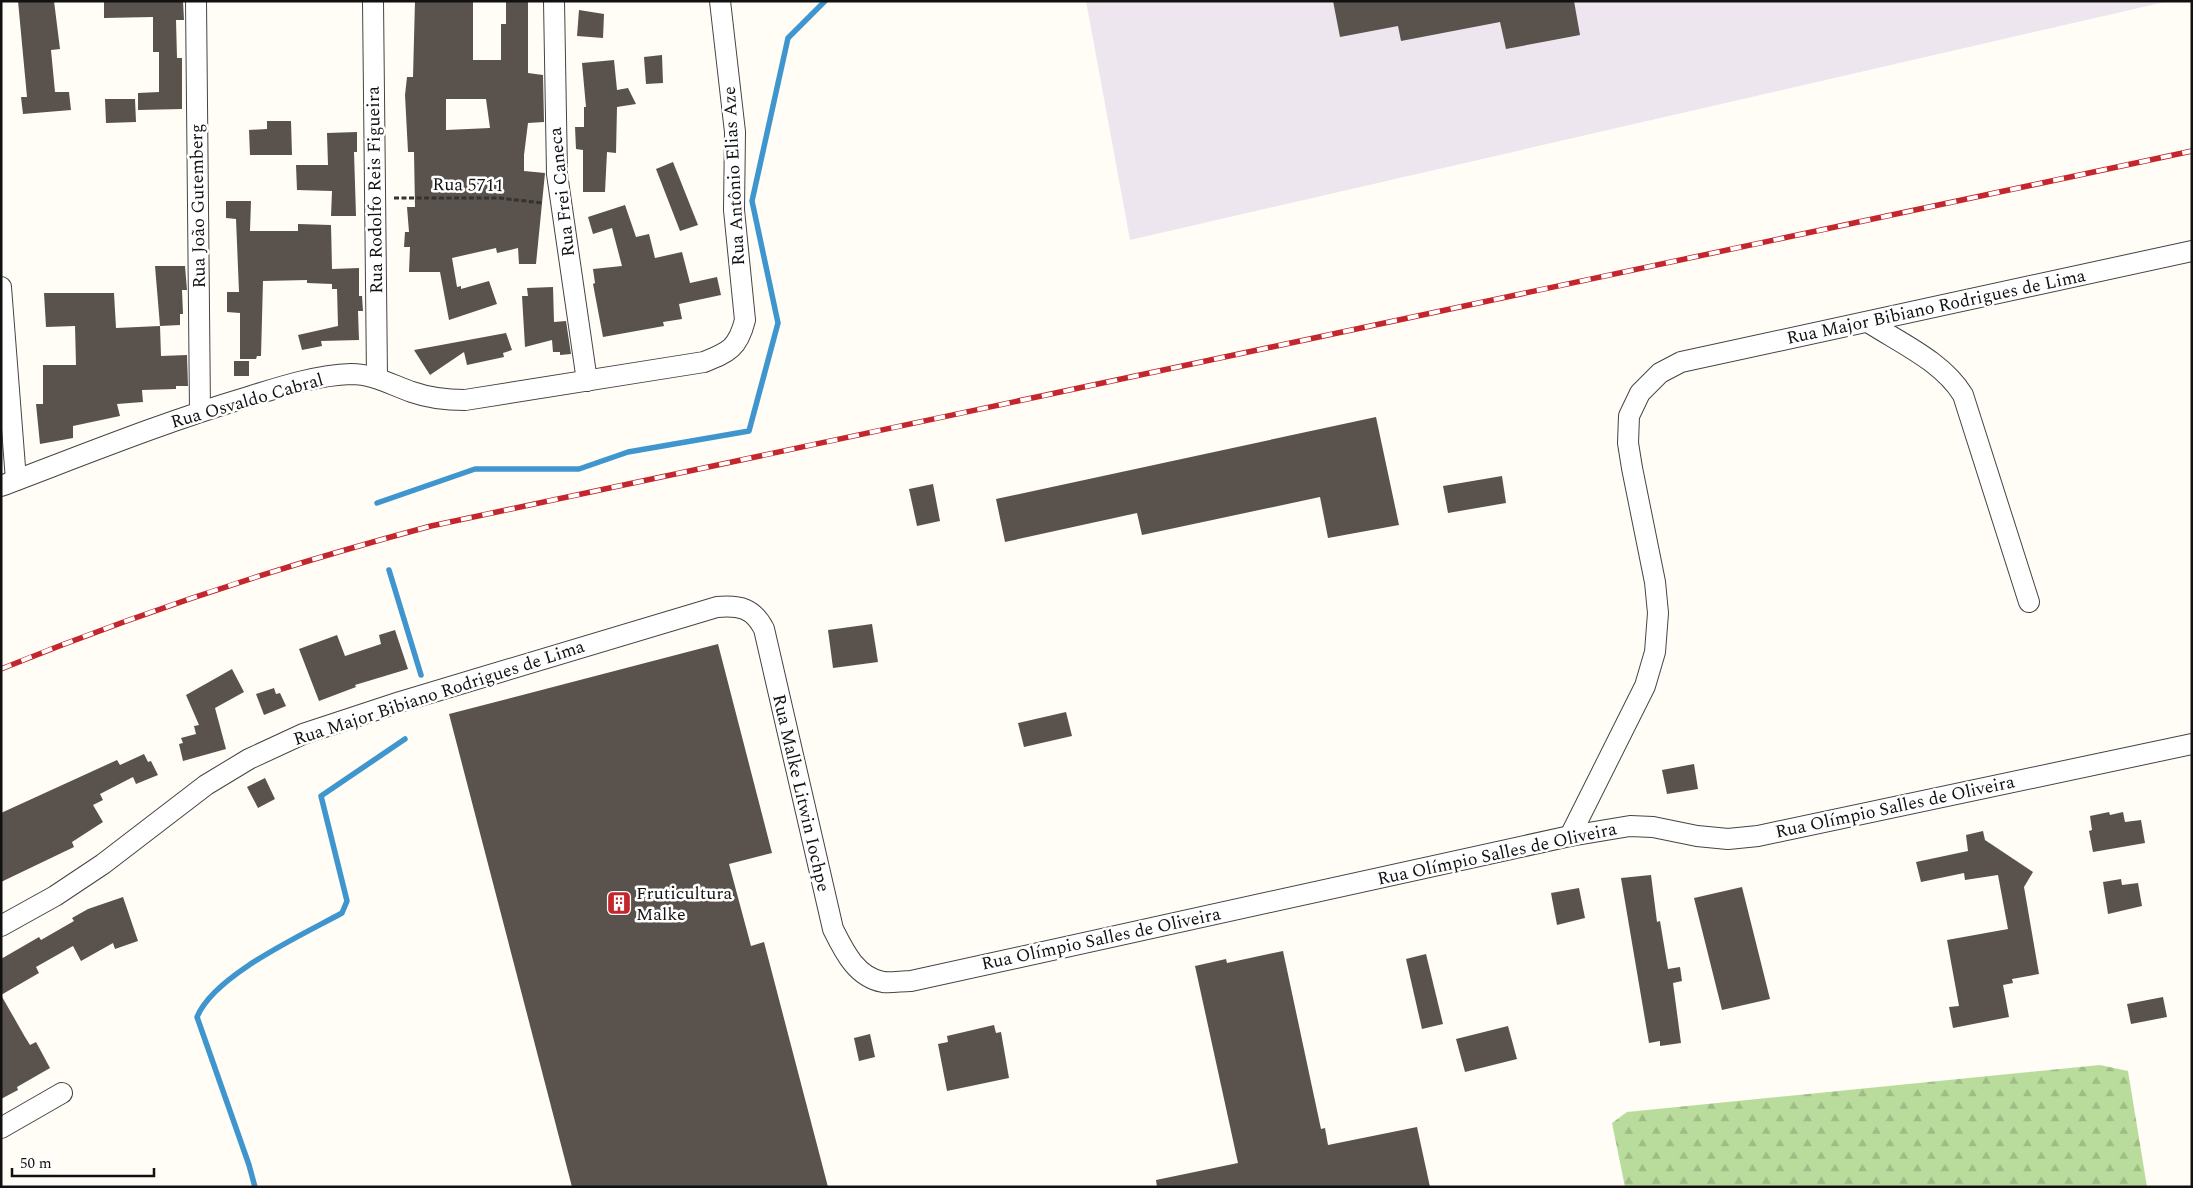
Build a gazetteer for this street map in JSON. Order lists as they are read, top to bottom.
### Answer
{
  "streets": {
    "street": [
      "Rua Antônio Elias Aze",
      "Rua Rodolfo Reis Figueira",
      "Rua Frei Caneca",
      "Rua João Gutemberg",
      "Rua Major Bibiano Rodrigues de Lima",
      "Rua Osvaldo Cabral",
      "Rua Malke Litwin Iochpe",
      "Rua Olímpio Salles de Oliveira"
    ],
    "path": ["Rua 5711"]
  },
  "crossings": [
    ["Rua Antônio Elias Aze", "Rua Osvaldo Cabral"],
    ["Rua 5711", "Rua Rodolfo Reis Figueira"],
    ["Rua 5711", "Rua Frei Caneca"],
    ["Rua Rodolfo Reis Figueira", "Rua Osvaldo Cabral"],
    ["Rua Frei Caneca", "Rua Osvaldo Cabral"],
    ["Rua João Gutemberg", "Rua Osvaldo Cabral"],
    ["Rua Major Bibiano Rodrigues de Lima", "Rua Malke Litwin Iochpe"],
    ["Rua Major Bibiano Rodrigues de Lima", "Rua Olímpio Salles de Oliveira"],
    ["Rua Malke Litwin Iochpe", "Rua Olímpio Salles de Oliveira"]
  ],
  "places": {
    "building": ["Fruticultura Malke"]
  },
  "scale_bar": "50 m"
}
